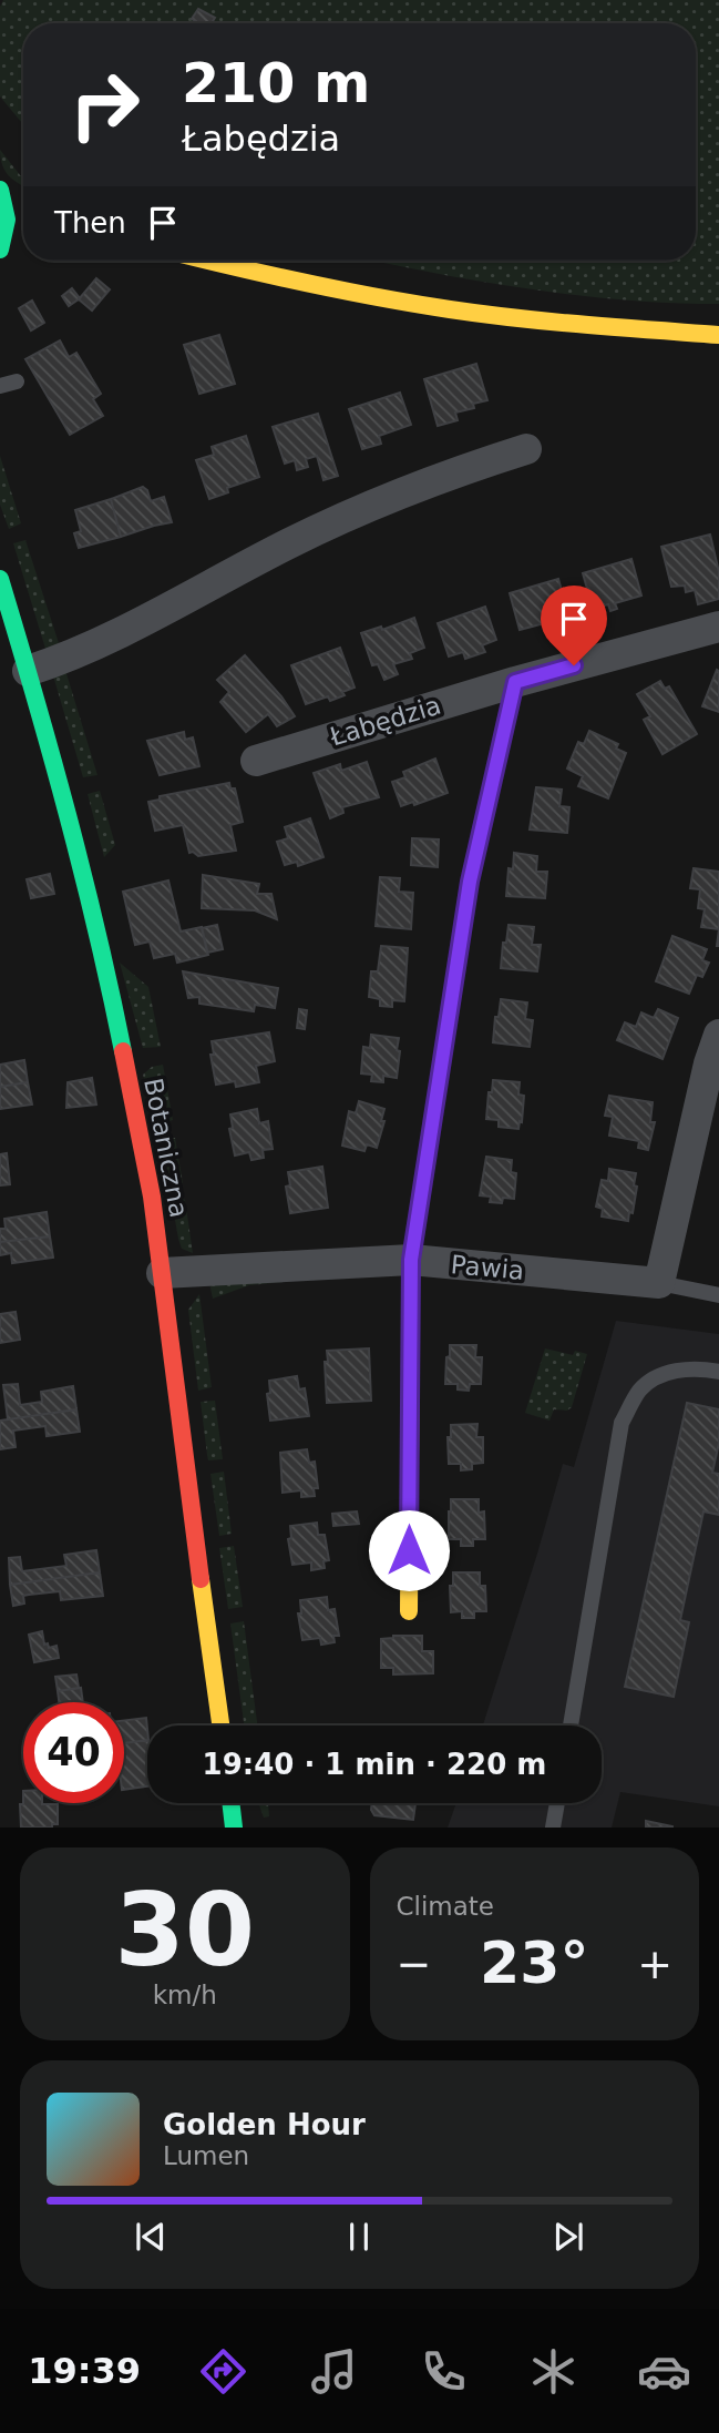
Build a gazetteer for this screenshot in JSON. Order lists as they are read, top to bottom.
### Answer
{
  "streets": {
    "street": ["Łabędzia", "Botaniczna", "Pawia"]
  },
  "crossings": [
    ["Botaniczna", "Pawia"]
  ],
  "page": {
    "turn": ["210 m", "Łabędzia"],
    "then": "Then",
    "limit": "40",
    "trip": "19:40 · 1 min · 220 m",
    "tile": [
      ["30", "km/h"],
      "Climate"
    ],
    "heat": ["−", "23°", "+"],
    "song": ["Golden Hour", "Lumen"],
    "tabs": "19:39"
  }
}
